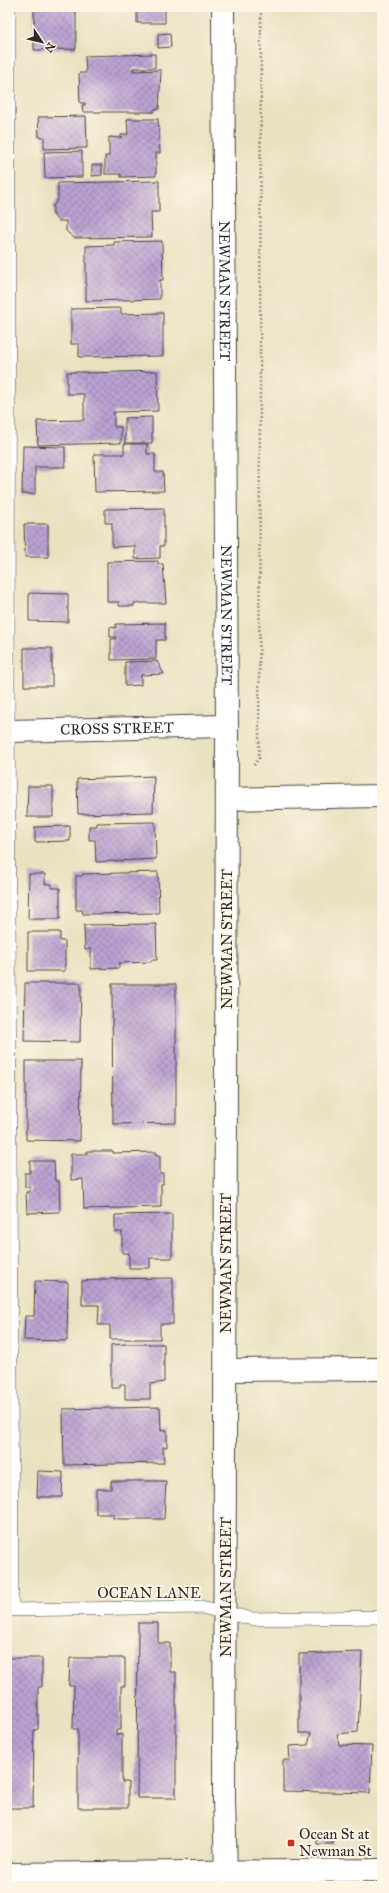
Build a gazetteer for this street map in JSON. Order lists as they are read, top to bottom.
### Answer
{
  "streets": {
    "street": ["NEWMAN STREET", "CROSS STREET"],
    "lane": ["OCEAN LANE"]
  },
  "crossings": [
    ["NEWMAN STREET", "CROSS STREET"],
    ["NEWMAN STREET", "OCEAN LANE"],
    ["CROSS STREET", "OCEAN LANE"]
  ],
  "places": {
    "transit": ["Ocean St at Newman St"]
  },
  "north": "bottom right"
}
